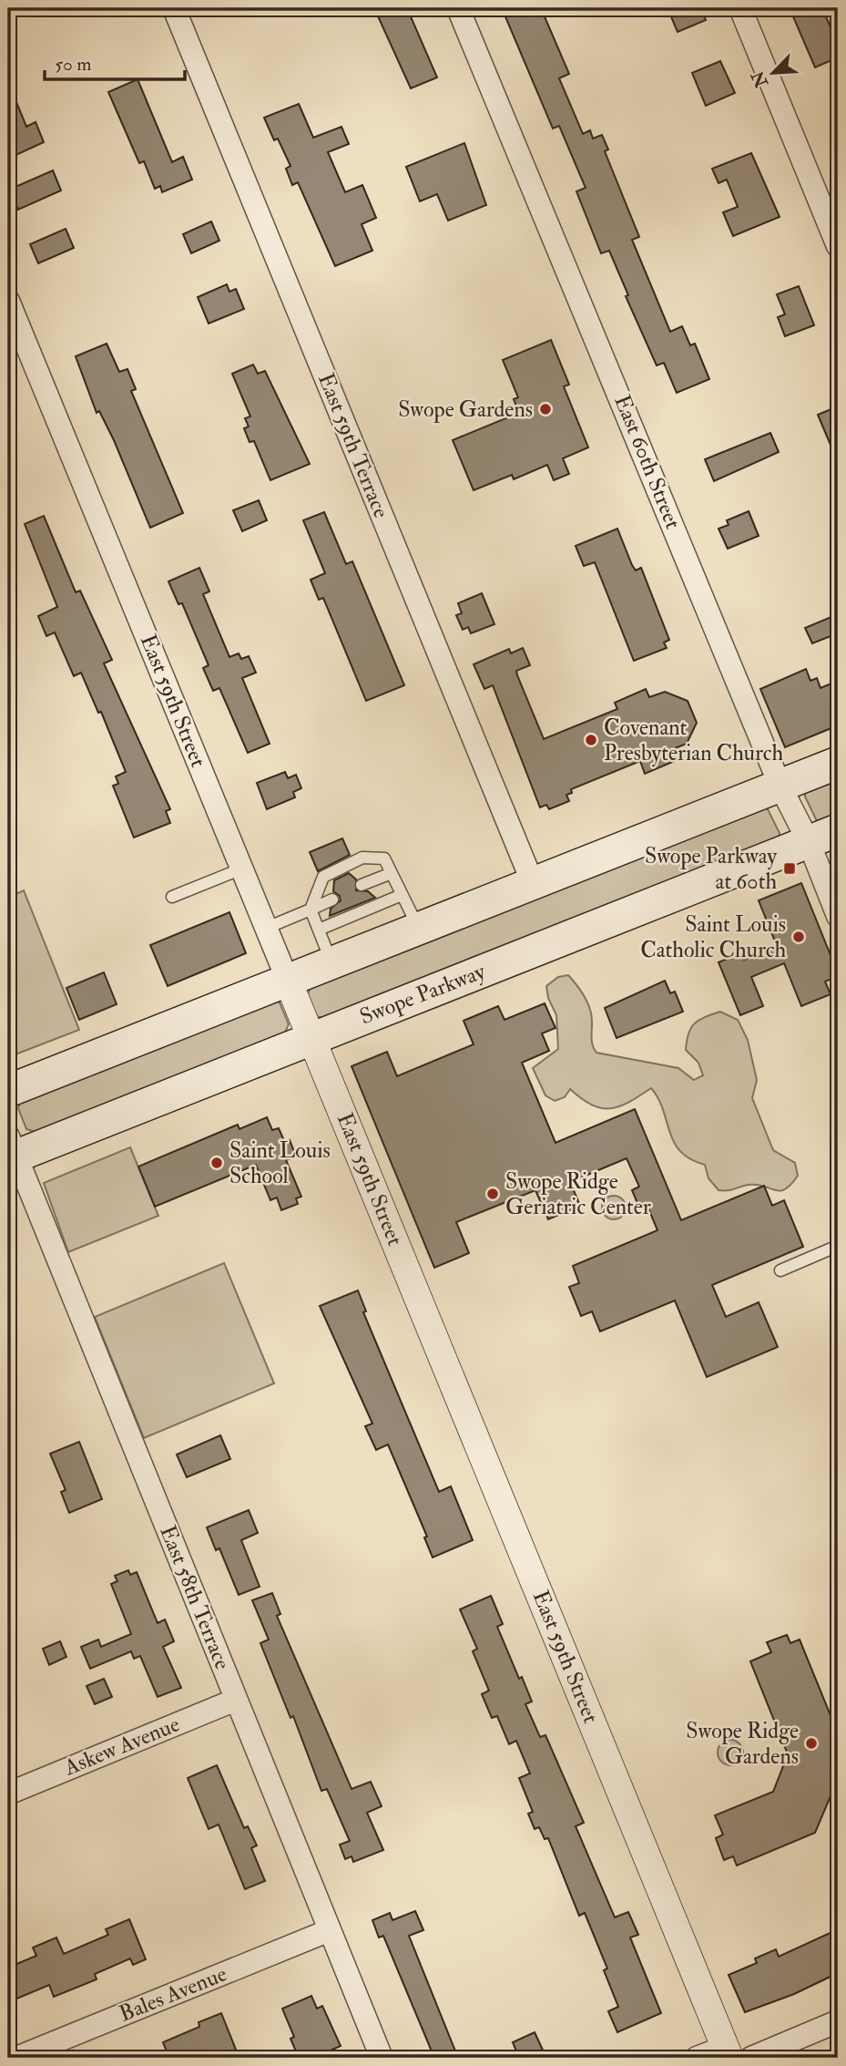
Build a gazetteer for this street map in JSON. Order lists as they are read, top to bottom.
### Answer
{
  "streets": {
    "main road": ["Swope Parkway"],
    "street": [
      "East 59th Terrace",
      "East 60th Street",
      "East 59th Street",
      "East 58th Terrace",
      "Askew Avenue",
      "Bales Avenue"
    ]
  },
  "crossings": [
    ["East 60th Street", "Swope Parkway"],
    ["East 59th Street", "Swope Parkway"],
    ["Swope Parkway", "East 58th Terrace"],
    ["East 58th Terrace", "Askew Avenue"],
    ["East 58th Terrace", "Bales Avenue"]
  ],
  "places": {
    "other": [
      "Swope Gardens",
      "Covenant Presbyterian Church",
      "Saint Louis Catholic Church",
      "Saint Louis School",
      "Swope Ridge Geriatric Center",
      "Swope Ridge Gardens"
    ],
    "transit": ["Swope Parkway at 60th"]
  },
  "scale_bar": "50 m",
  "north": "bottom left"
}
